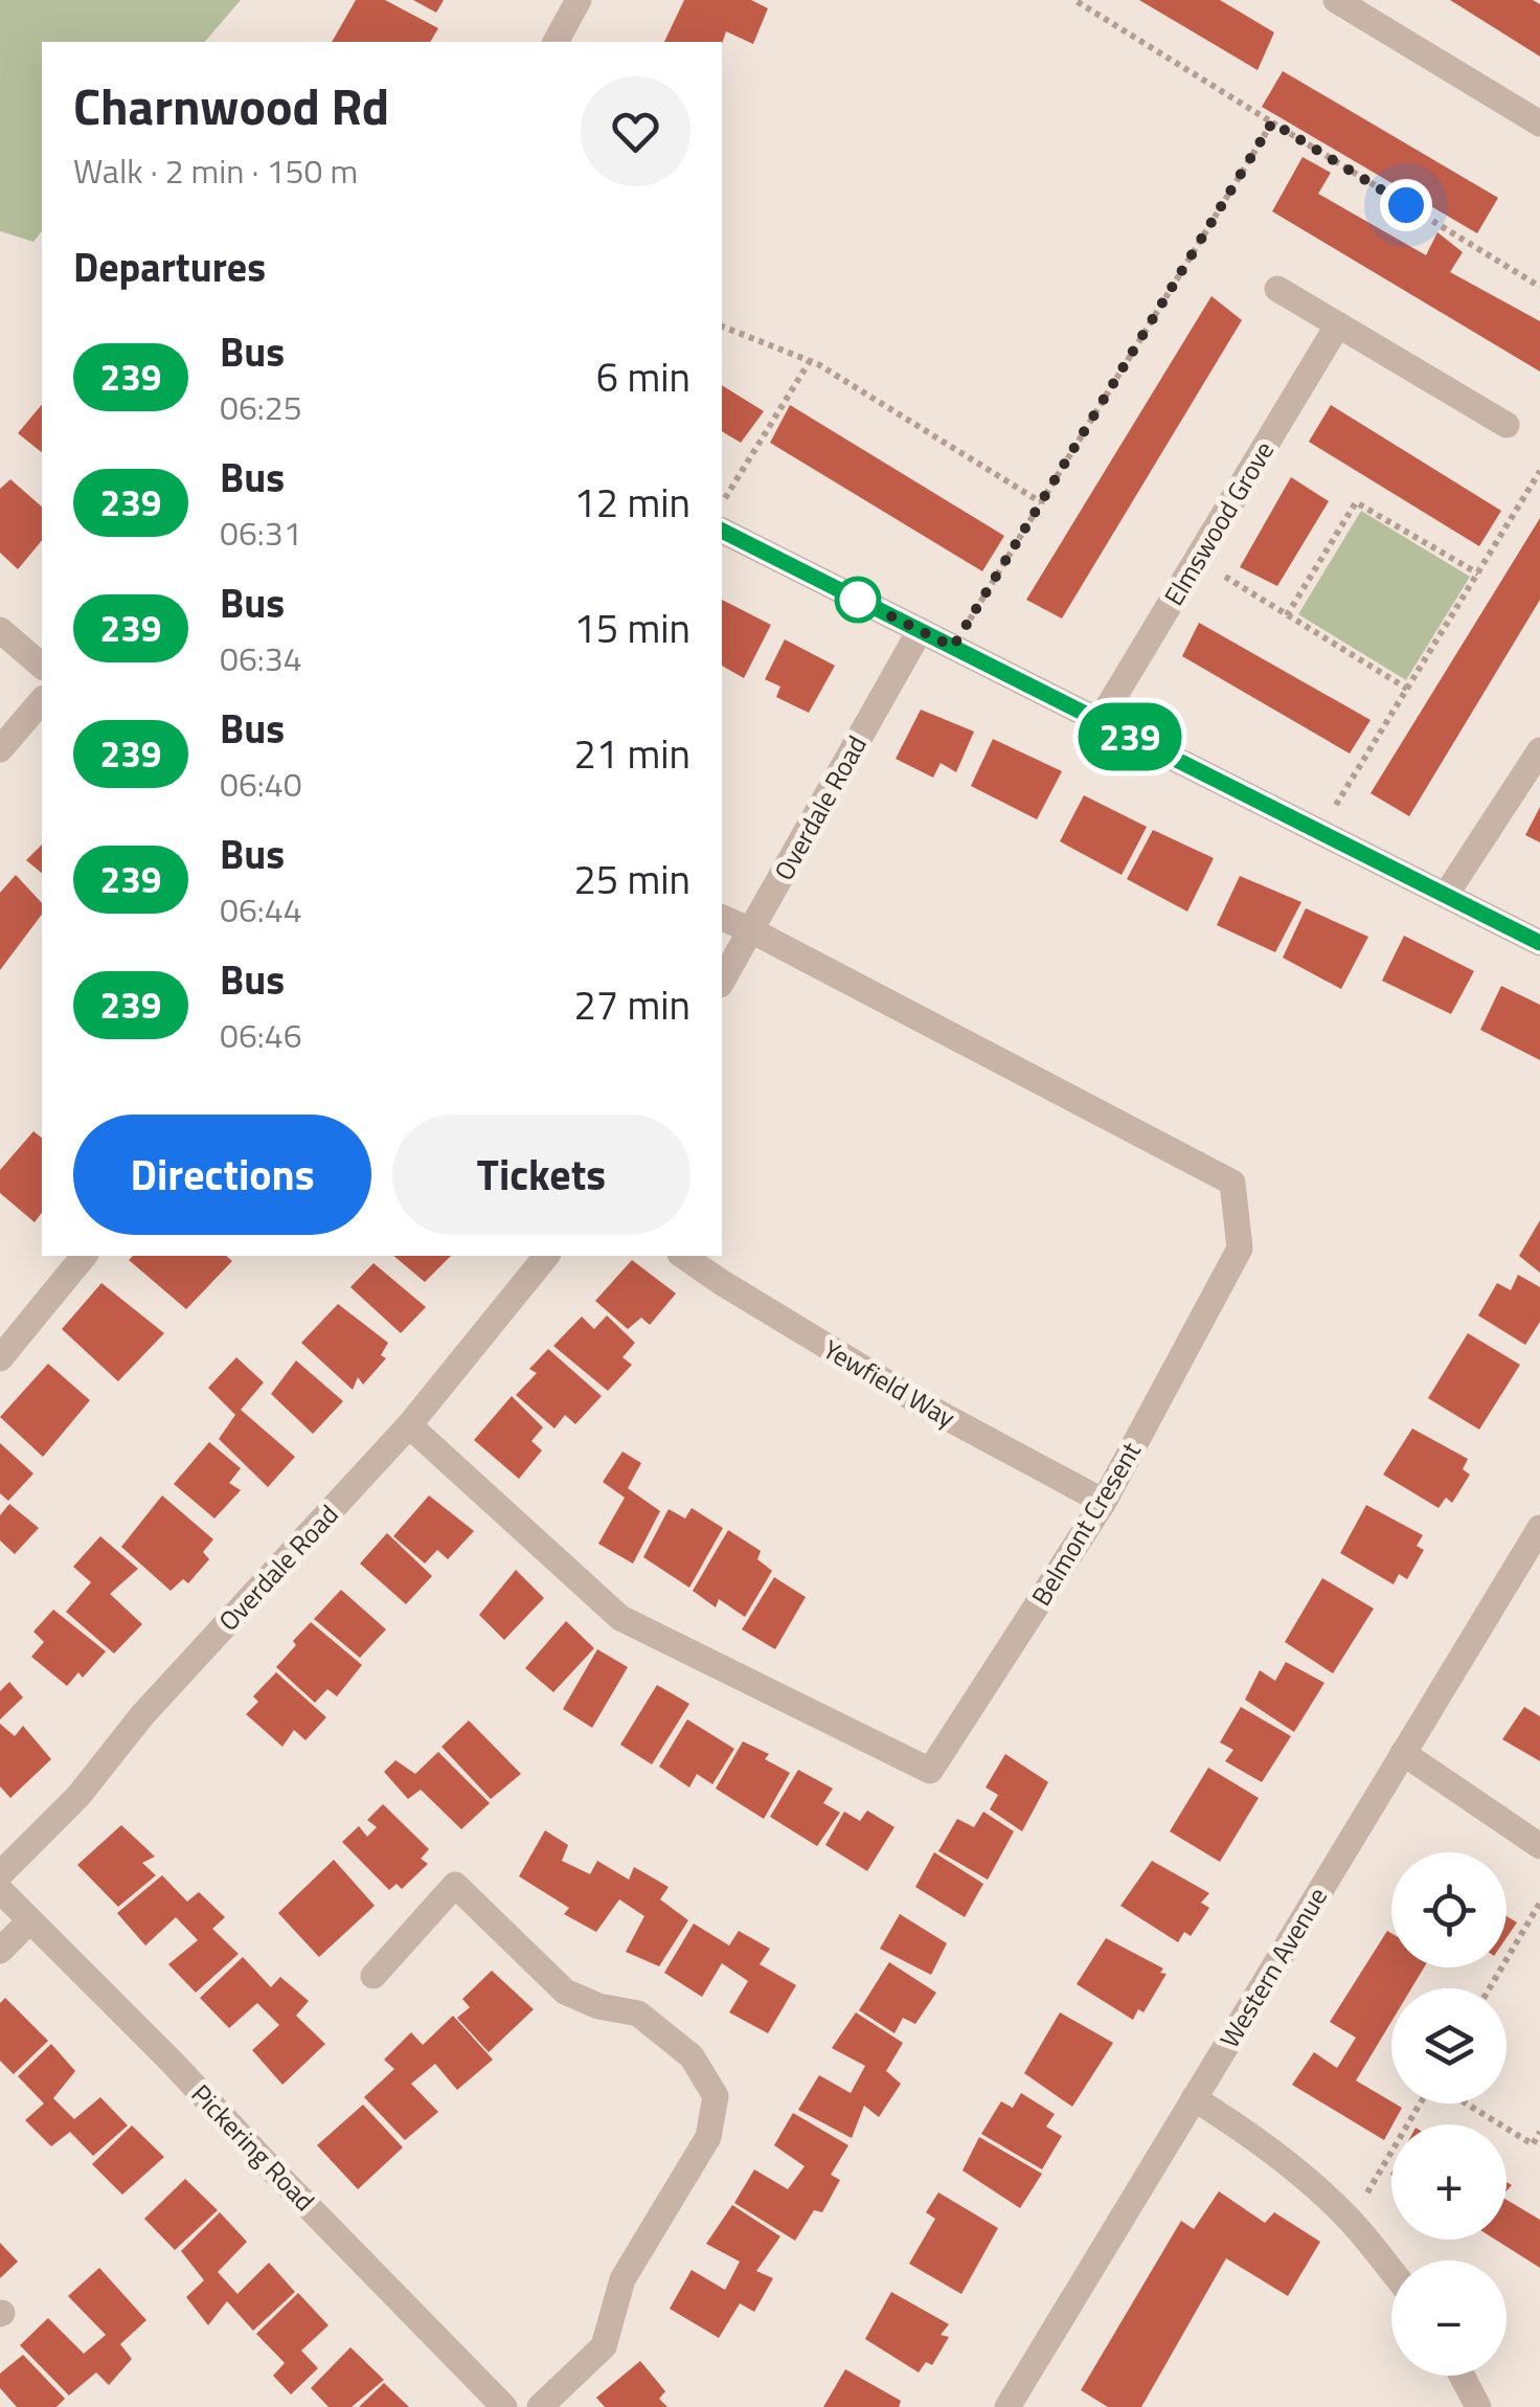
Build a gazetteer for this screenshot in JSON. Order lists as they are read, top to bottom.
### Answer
{
  "streets": {
    "street": [
      "Elmswood Grove",
      "Overdale Road",
      "Yewfield Way",
      "Belmont Cresent",
      "Western Avenue",
      "Pickering Road"
    ]
  },
  "crossings": [
    ["Overdale Road", "Belmont Cresent"],
    ["Yewfield Way", "Belmont Cresent"]
  ],
  "lines": ["bus line 239"],
  "page": {
    "on_map": "239",
    "heading": [
      ["Charnwood Rd", "Walk · 2 min · 150 m"],
      "Departures"
    ],
    "list": [
      {
        "mark": "239",
        "name": "Bus",
        "note": "06:25",
        "value": "6 min"
      },
      {
        "mark": "239",
        "name": "Bus",
        "note": "06:31",
        "value": "12 min"
      },
      {
        "mark": "239",
        "name": "Bus",
        "note": "06:34",
        "value": "15 min"
      },
      {
        "mark": "239",
        "name": "Bus",
        "note": "06:40",
        "value": "21 min"
      },
      {
        "mark": "239",
        "name": "Bus",
        "note": "06:44",
        "value": "25 min"
      },
      {
        "mark": "239",
        "name": "Bus",
        "note": "06:46",
        "value": "27 min"
      }
    ],
    "buttons": ["Directions", "Tickets"],
    "map_buttons": ["+", "−"]
  }
}
